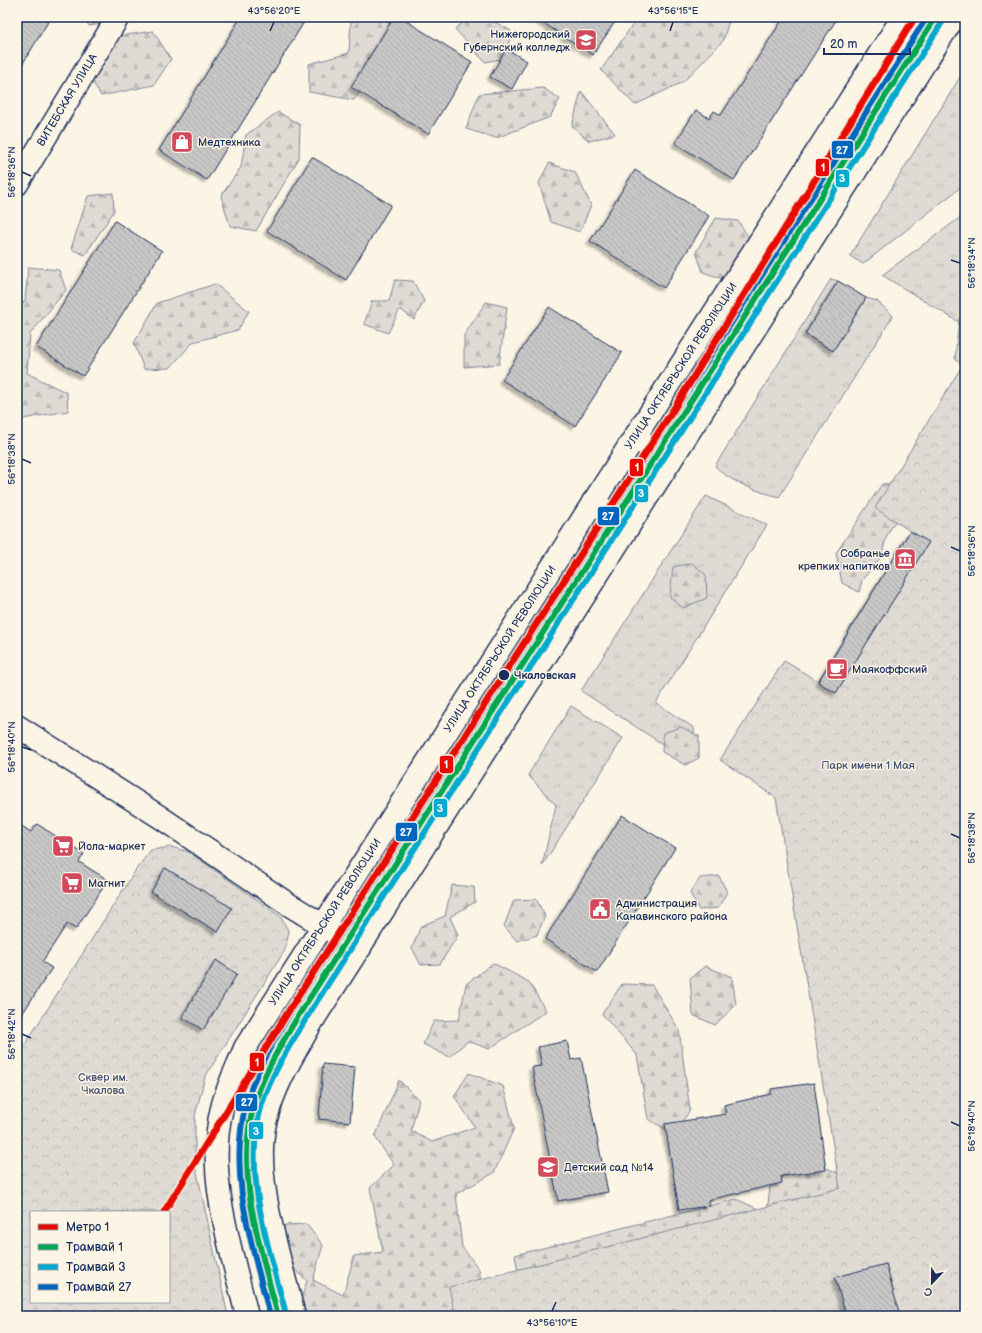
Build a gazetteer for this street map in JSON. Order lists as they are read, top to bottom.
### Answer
{
  "streets": {
    "main road": ["ВИТЕБСКАЯ УЛИЦА", "УЛИЦА ОКТЯБРЬСКОЙ РЕВОЛЮЦИИ"]
  },
  "parks": ["Парк имени 1 Мая", "Сквер им. Чкалова"],
  "places": {
    "school or university": ["Нижегородский Губернский колледж", "Детский сад №14"],
    "shop": ["Медтехника"],
    "museum": ["Собранье крепких напитков"],
    "cafe": ["Маякоффский"],
    "other": ["Чкаловская"],
    "supermarket": ["Йола-маркет", "Магнит"],
    "public building": ["Администрация Канавинского района"]
  },
  "lines": [
    "metro line 1",
    "tram line 1",
    "tram line 27",
    "tram line 3"
  ],
  "legend": [
    "Метро 1",
    "Трамвай 1",
    "Трамвай 3",
    "Трамвай 27"
  ],
  "scale_bar": "20 m",
  "north": "bottom",
  "coordinates": [
    "43°56'20\"E",
    "43°56'15\"E",
    "56°18'36\"N",
    "56°18'34\"N",
    "56°18'38\"N",
    "56°18'40\"N",
    "56°18'42\"N",
    "43°56'10\"E"
  ]
}
